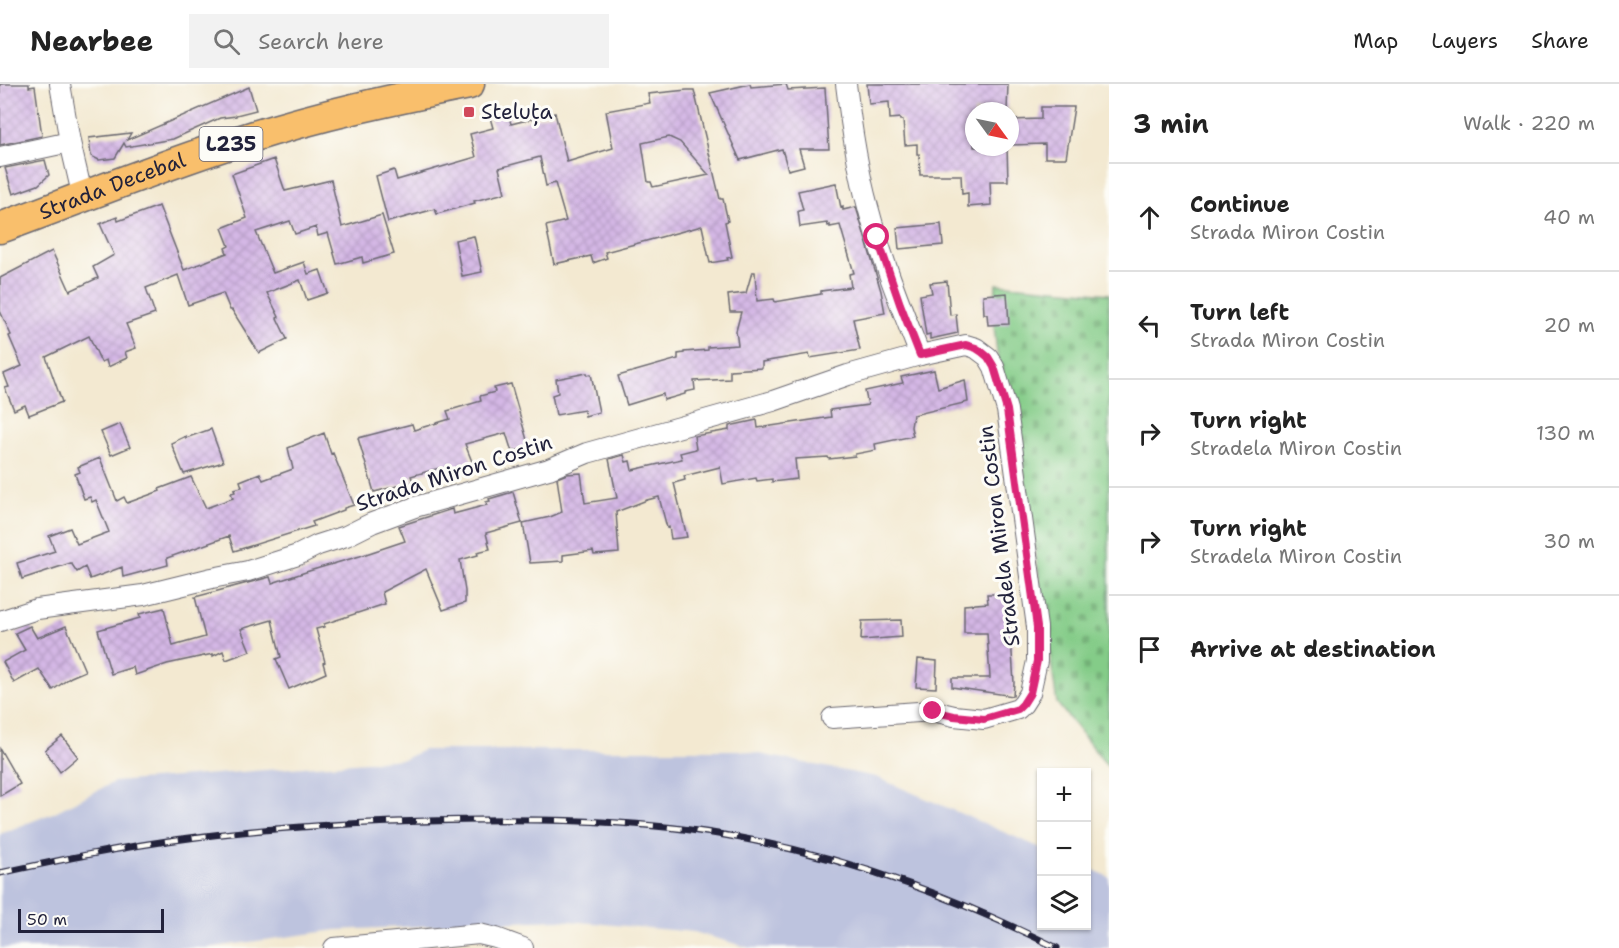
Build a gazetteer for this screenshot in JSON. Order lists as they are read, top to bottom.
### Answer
{
  "streets": {
    "main road": ["L235", "Strada Decebal"],
    "street": ["Strada Miron Costin", "Stradela Miron Costin"]
  },
  "crossings": [
    ["Strada Miron Costin", "Stradela Miron Costin"]
  ],
  "places": {
    "transit": ["Steluța"]
  },
  "scale_bar": "50 m",
  "north": "bottom right",
  "page": {
    "header": "Nearbee",
    "search": "Search here",
    "nav": ["Map", "Layers", "Share"],
    "heading": ["3 min", "Walk · 220 m"],
    "list": [
      ["Continue", "Strada Miron Costin", "40 m"],
      ["Turn left", "Strada Miron Costin", "20 m"],
      ["Turn right", "Stradela Miron Costin", "130 m"],
      ["Turn right", "Stradela Miron Costin", "30 m"],
      "Arrive at destination"
    ],
    "map_buttons": ["+", "−"],
    "scale": "50 m"
  }
}
